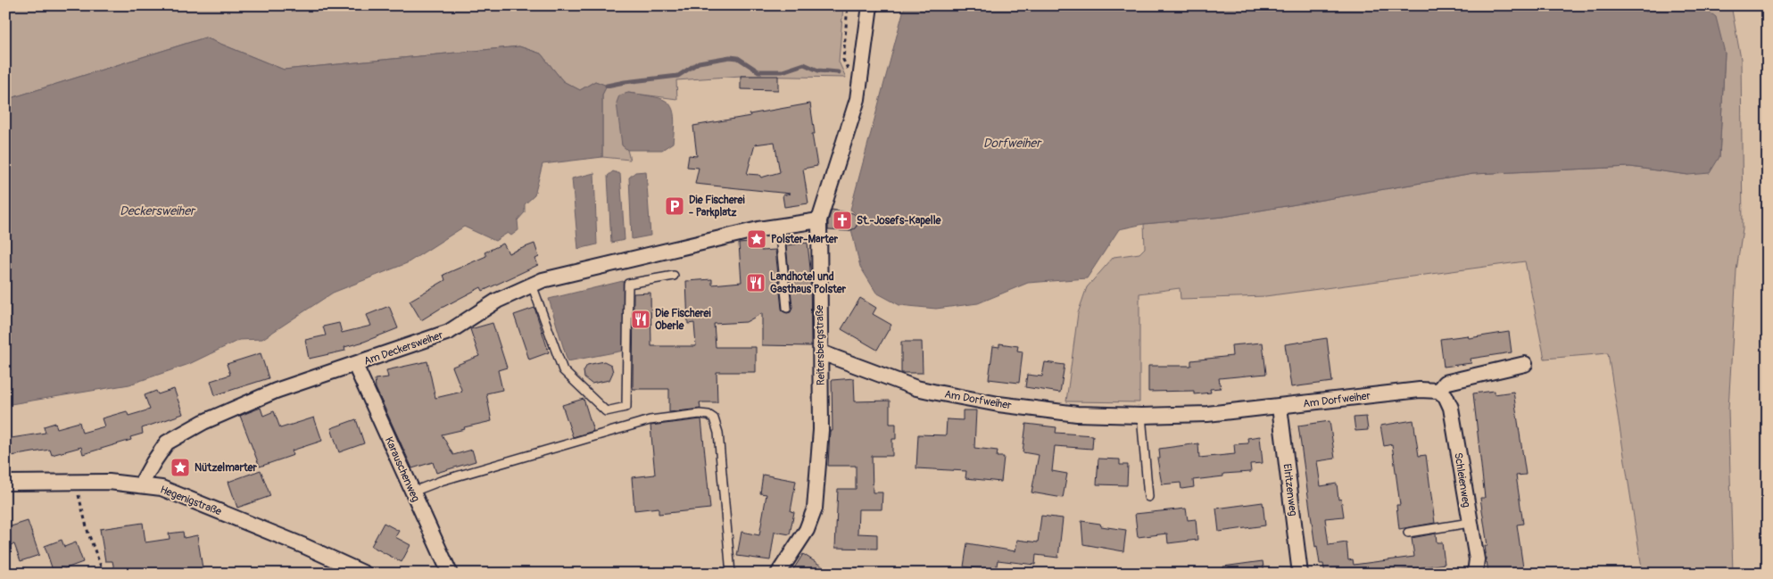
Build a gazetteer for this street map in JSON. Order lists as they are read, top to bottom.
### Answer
{
  "streets": {
    "street": [
      "Reitersbergstraße",
      "Am Deckersweiher",
      "Am Dorfweiher",
      "Karauschenweg",
      "Schleienweg",
      "Elritzenweg",
      "Hegenigstraße"
    ]
  },
  "crossings": [
    ["Reitersbergstraße", "Am Deckersweiher"],
    ["Reitersbergstraße", "Am Dorfweiher"],
    ["Am Deckersweiher", "Karauschenweg"],
    ["Am Deckersweiher", "Hegenigstraße"],
    ["Am Dorfweiher", "Schleienweg"],
    ["Am Dorfweiher", "Elritzenweg"]
  ],
  "water": ["Dorfweiher", "Deckersweiher"],
  "places": {
    "parking": ["Die Fischerei - Parkplatz"],
    "church": ["St.-Josefs-Kapelle"],
    "place": ["Polster-Marter", "Nützelmarter"],
    "restaurant": ["Landhotel und Gasthaus Polster", "Die Fischerei Oberle"]
  }
}
